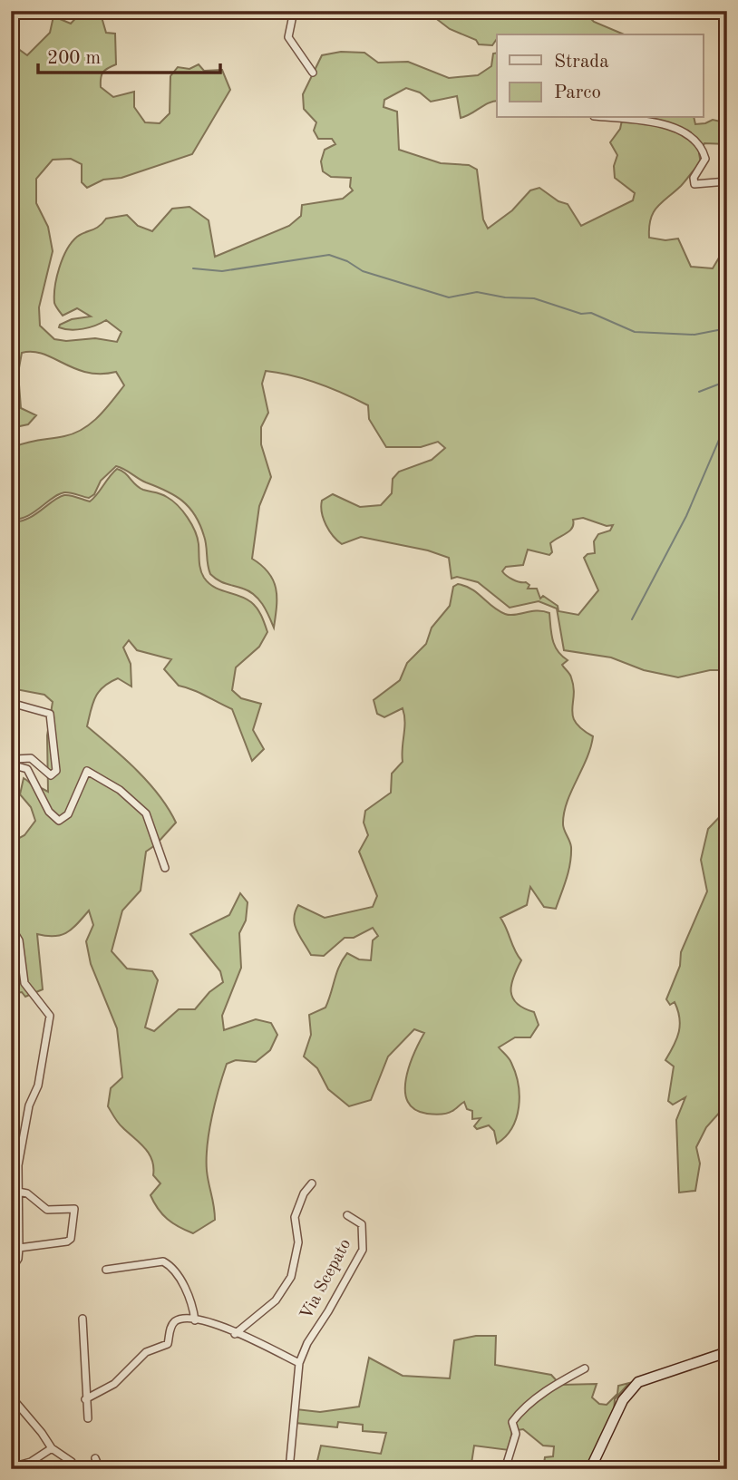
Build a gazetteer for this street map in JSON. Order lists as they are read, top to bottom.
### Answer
{
  "streets": {
    "street": ["Via Scepato"]
  },
  "legend": ["Strada", "Parco"],
  "scale_bar": "200 m"
}
